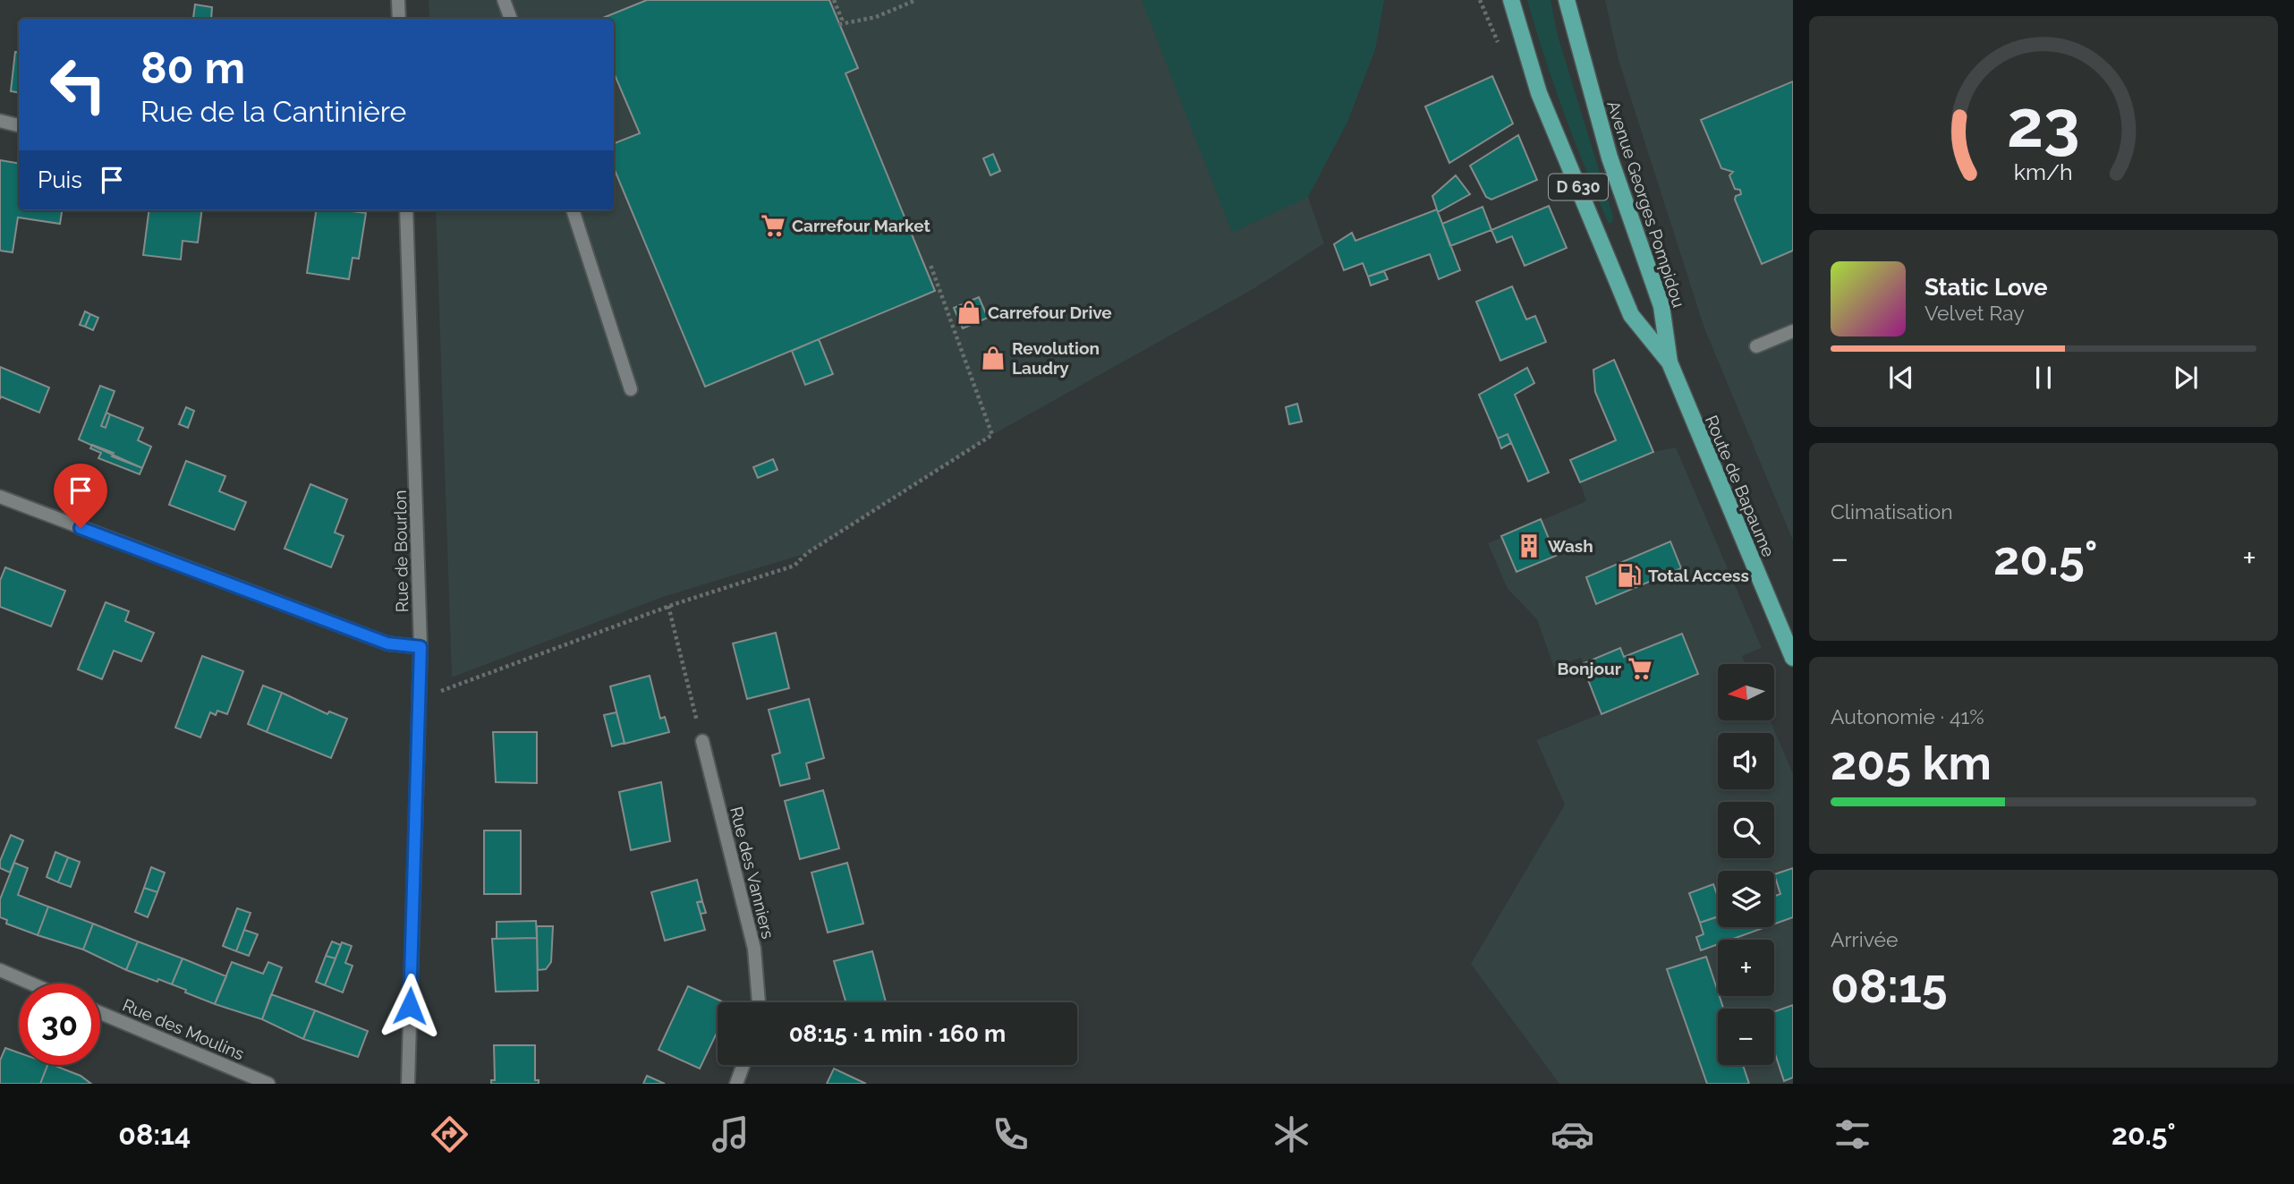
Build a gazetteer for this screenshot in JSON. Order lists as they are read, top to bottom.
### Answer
{
  "streets": {
    "main road": ["D 630", "Avenue Georges Pompidou", "Route de Bapaume"],
    "street": ["Rue de Bourlon", "Rue des Vanniers", "Rue des Moulins"]
  },
  "crossings": [
    ["D 630", "Avenue Georges Pompidou"],
    ["D 630", "Route de Bapaume"],
    ["Avenue Georges Pompidou", "Route de Bapaume"]
  ],
  "places": {
    "supermarket": ["Carrefour Market", "Bonjour"],
    "shop": ["Carrefour Drive", "Revolution Laudry"],
    "building": ["Wash"],
    "fuel station": ["Total Access"]
  },
  "north": "left",
  "page": {
    "turn": ["80 m", "Rue de la Cantinière"],
    "then": "Puis",
    "song": ["Static Love", "Velvet Ray"],
    "tile": [
      "Climatisation",
      ["Autonomie · 41%", "205 km"],
      ["Arrivée", "08:15"]
    ],
    "heat": ["−", "20.5°", "+"],
    "map_buttons": ["+", "−"],
    "limit": "30",
    "trip": "08:15 · 1 min · 160 m",
    "tabs": ["08:14", "20.5°"],
    "gauge": ["23", "km/h"]
  }
}
